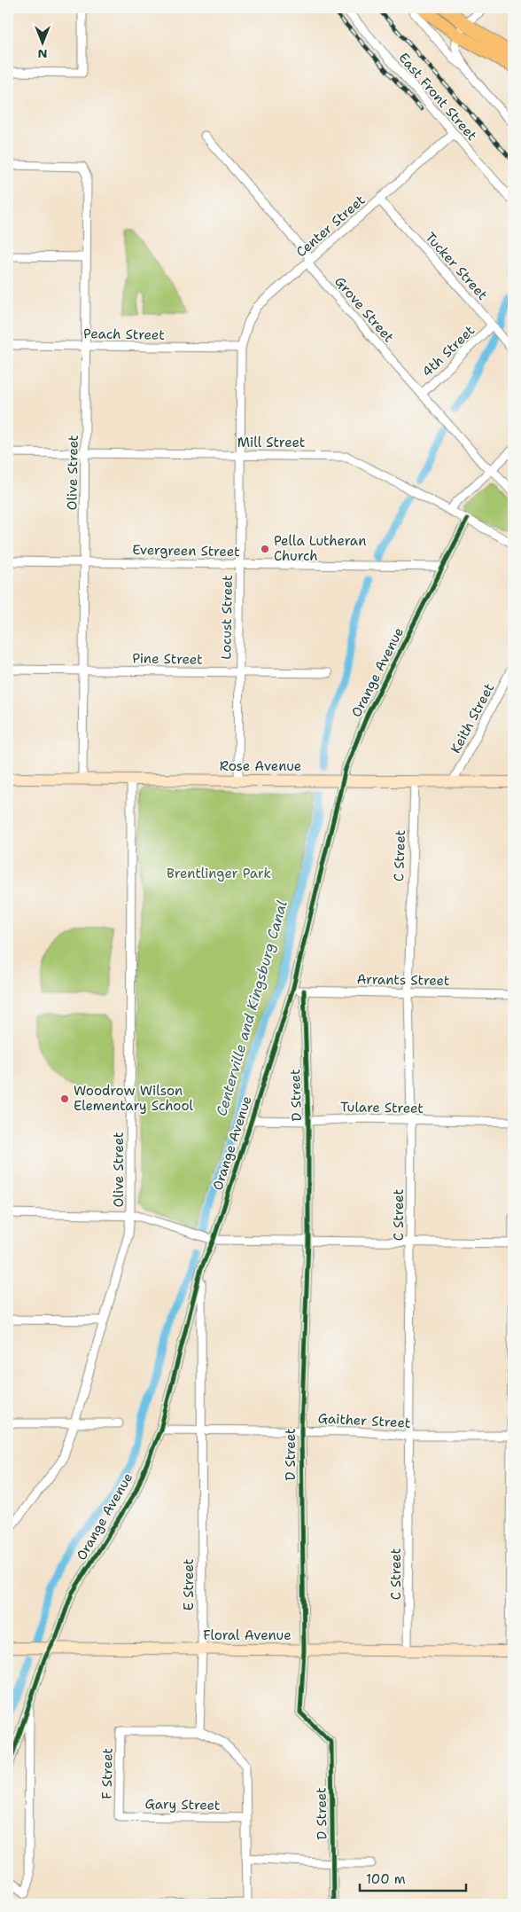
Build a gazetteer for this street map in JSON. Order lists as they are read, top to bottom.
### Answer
{
  "streets": {
    "street": [
      "East Front Street",
      "Center Street",
      "Tucker Street",
      "Grove Street",
      "Peach Street",
      "4th Street",
      "Mill Street",
      "Olive Street",
      "Evergreen Street",
      "Locust Street",
      "Pine Street",
      "Orange Avenue",
      "Keith Street",
      "Rose Avenue",
      "C Street",
      "Arrants Street",
      "D Street",
      "Tulare Street",
      "Gaither Street",
      "E Street",
      "Floral Avenue",
      "F Street",
      "Gary Street"
    ]
  },
  "crossings": [
    ["East Front Street", "Center Street"],
    ["Center Street", "Tucker Street"],
    ["Center Street", "Grove Street"],
    ["Center Street", "Peach Street"],
    ["Center Street", "Locust Street"],
    ["Tucker Street", "4th Street"],
    ["Grove Street", "4th Street"],
    ["Peach Street", "Olive Street"],
    ["Peach Street", "Locust Street"],
    ["Mill Street", "Olive Street"],
    ["Mill Street", "Locust Street"],
    ["Mill Street", "Orange Avenue"],
    ["Olive Street", "Evergreen Street"],
    ["Olive Street", "Pine Street"],
    ["Olive Street", "Rose Avenue"],
    ["Evergreen Street", "Locust Street"],
    ["Evergreen Street", "Orange Avenue"],
    ["Locust Street", "Pine Street"],
    ["Locust Street", "Rose Avenue"],
    ["Orange Avenue", "Rose Avenue"],
    ["Orange Avenue", "Arrants Street"],
    ["Orange Avenue", "Tulare Street"],
    ["Orange Avenue", "Gaither Street"],
    ["Orange Avenue", "E Street"],
    ["Orange Avenue", "Floral Avenue"],
    ["Keith Street", "Rose Avenue"],
    ["Rose Avenue", "C Street"],
    ["C Street", "Arrants Street"],
    ["C Street", "Tulare Street"],
    ["C Street", "Gaither Street"],
    ["C Street", "Floral Avenue"],
    ["Arrants Street", "D Street"],
    ["D Street", "Tulare Street"],
    ["D Street", "Gaither Street"],
    ["D Street", "Floral Avenue"],
    ["Gaither Street", "E Street"],
    ["E Street", "Floral Avenue"],
    ["E Street", "F Street"],
    ["F Street", "Gary Street"]
  ],
  "water": ["Centerville and Kingsburg Canal"],
  "parks": ["Brentlinger Park"],
  "places": ["Pella Lutheran Church", "Woodrow Wilson Elementary School"],
  "scale_bar": "100 m",
  "north": "bottom"
}
